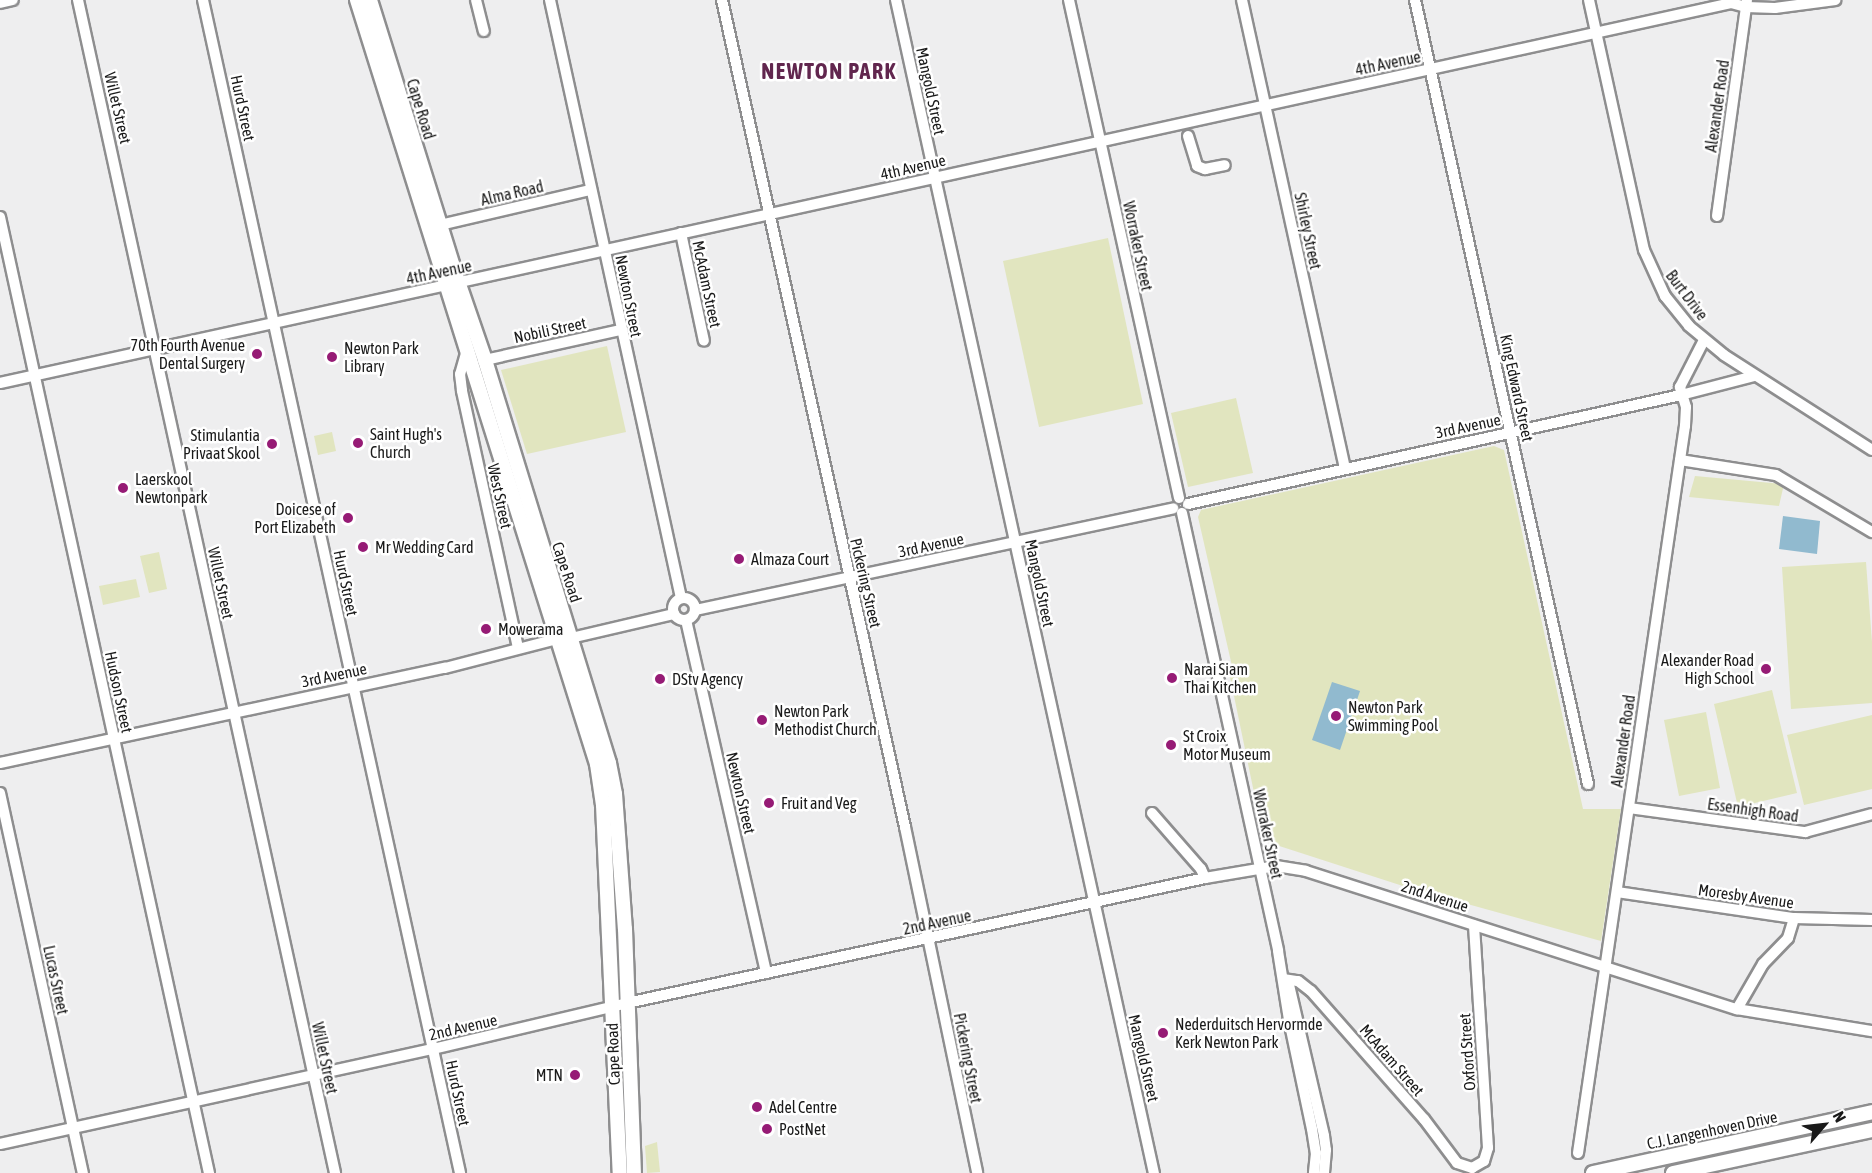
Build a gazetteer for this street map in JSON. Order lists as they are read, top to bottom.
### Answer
{
  "streets": {
    "main road": ["Cape Road", "C.J. Langenhoven Drive"],
    "street": [
      "4th Avenue",
      "Mangold Street",
      "Alexander Road",
      "Willet Street",
      "Hurd Street",
      "Alma Road",
      "Shirley Street",
      "Worraker Street",
      "McAdam Street",
      "Burt Drive",
      "Newton Street",
      "Nobili Street",
      "King Edward Street",
      "3rd Avenue",
      "West Street",
      "Pickering Street",
      "Hudson Street",
      "Essenhigh Road",
      "2nd Avenue",
      "Moresby Avenue",
      "Lucas Street",
      "Oxford Street"
    ]
  },
  "crossings": [
    ["4th Avenue", "Mangold Street"],
    ["4th Avenue", "Alexander Road"],
    ["4th Avenue", "Willet Street"],
    ["4th Avenue", "Hurd Street"],
    ["4th Avenue", "Cape Road"],
    ["4th Avenue", "Shirley Street"],
    ["4th Avenue", "Worraker Street"],
    ["4th Avenue", "McAdam Street"],
    ["4th Avenue", "Burt Drive"],
    ["4th Avenue", "Newton Street"],
    ["4th Avenue", "King Edward Street"],
    ["4th Avenue", "Pickering Street"],
    ["4th Avenue", "Hudson Street"],
    ["Mangold Street", "3rd Avenue"],
    ["Mangold Street", "2nd Avenue"],
    ["Alexander Road", "Burt Drive"],
    ["Alexander Road", "3rd Avenue"],
    ["Alexander Road", "Essenhigh Road"],
    ["Alexander Road", "2nd Avenue"],
    ["Alexander Road", "Moresby Avenue"],
    ["Willet Street", "3rd Avenue"],
    ["Willet Street", "2nd Avenue"],
    ["Hurd Street", "3rd Avenue"],
    ["Hurd Street", "2nd Avenue"],
    ["Cape Road", "Alma Road"],
    ["Cape Road", "Nobili Street"],
    ["Cape Road", "3rd Avenue"],
    ["Cape Road", "West Street"],
    ["Cape Road", "2nd Avenue"],
    ["Alma Road", "Newton Street"],
    ["Shirley Street", "3rd Avenue"],
    ["Worraker Street", "McAdam Street"],
    ["Worraker Street", "3rd Avenue"],
    ["Worraker Street", "2nd Avenue"],
    ["McAdam Street", "Oxford Street"],
    ["Burt Drive", "3rd Avenue"],
    ["Newton Street", "Nobili Street"],
    ["Newton Street", "3rd Avenue"],
    ["Newton Street", "2nd Avenue"],
    ["King Edward Street", "3rd Avenue"],
    ["3rd Avenue", "West Street"],
    ["3rd Avenue", "Pickering Street"],
    ["3rd Avenue", "Hudson Street"],
    ["Pickering Street", "2nd Avenue"],
    ["Hudson Street", "2nd Avenue"],
    ["2nd Avenue", "Lucas Street"],
    ["2nd Avenue", "Oxford Street"]
  ],
  "districts": ["NEWTON PARK"],
  "places": [
    "70th Fourth Avenue Dental Surgery",
    "Newton Park Library",
    "Saint Hugh's Church",
    "Stimulantia Privaat Skool",
    "Laerskool Newtonpark",
    "Doicese of Port Elizabeth",
    "Mr Wedding Card",
    "Almaza Court",
    "Mowerama",
    "Alexander Road High School",
    "Narai Siam Thai Kitchen",
    "DStv Agency",
    "Newton Park Swimming Pool",
    "Newton Park Methodist Church",
    "St Croix Motor Museum",
    "Fruit and Veg",
    "Nederduitsch Hervormde Kerk Newton Park",
    "MTN",
    "Adel Centre",
    "PostNet"
  ],
  "north": "top right"
}
